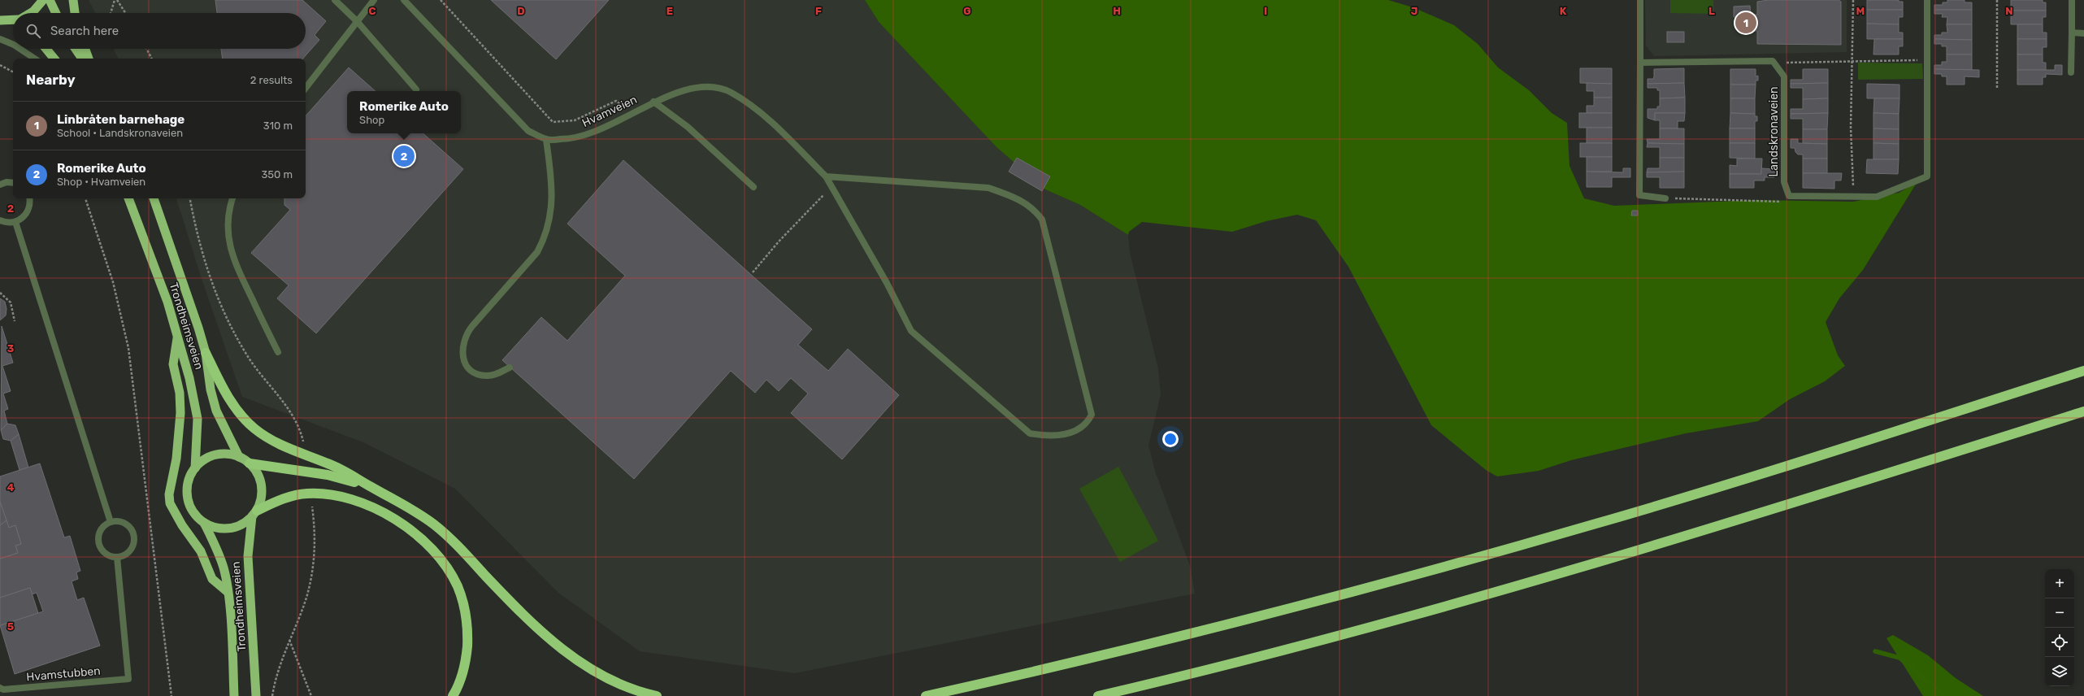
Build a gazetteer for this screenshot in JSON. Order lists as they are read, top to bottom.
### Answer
{
  "streets": {
    "highway": ["Trondheimsveien"],
    "street": ["Hvamveien", "Landskronaveien", "Hvamstubben"]
  },
  "page": {
    "pins": ["1", "2"],
    "search": "Search here",
    "heading": ["Nearby", "2 results"],
    "popup": ["Romerike Auto", "Shop"],
    "list": [
      {
        "mark": "1",
        "name": "Linbråten barnehage",
        "note": "School · Landskronaveien",
        "value": "310 m"
      },
      {
        "mark": "2",
        "name": "Romerike Auto",
        "note": "Shop · Hvamveien",
        "value": "350 m"
      }
    ],
    "map_buttons": ["+", "−"]
  },
  "grid": {
    "columns": [
      "C",
      "D",
      "E",
      "F",
      "G",
      "H",
      "I",
      "J",
      "K",
      "L",
      "M",
      "N"
    ],
    "rows": [
      "2",
      "3",
      "4",
      "5"
    ]
  }
}
